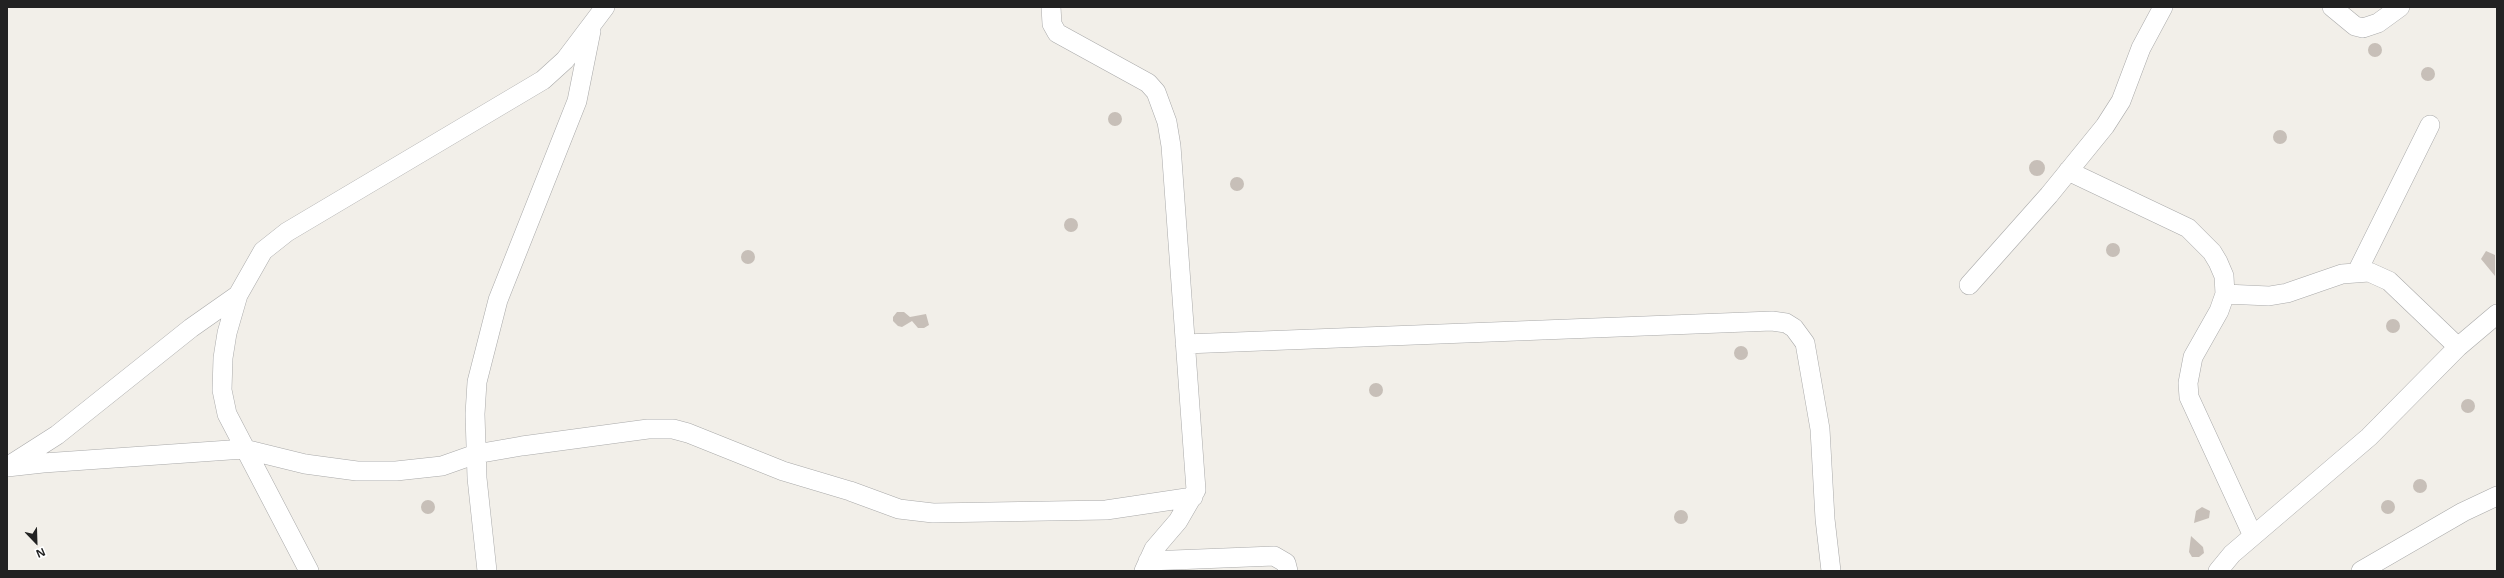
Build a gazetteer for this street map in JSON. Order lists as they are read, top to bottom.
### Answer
{
  "north": "bottom right"
}
